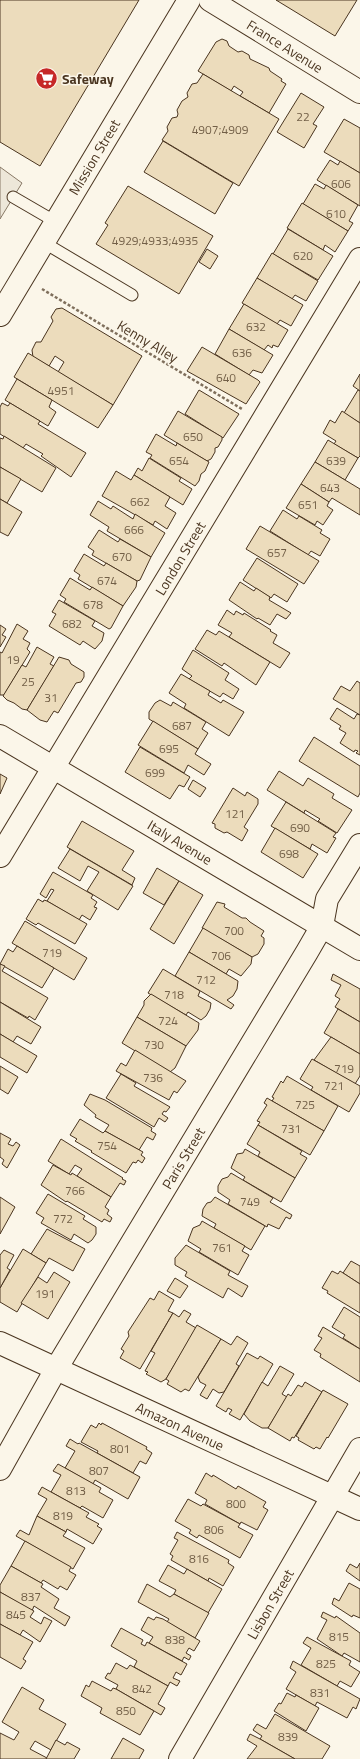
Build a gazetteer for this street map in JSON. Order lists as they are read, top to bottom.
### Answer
{
  "streets": {
    "street": [
      "France Avenue",
      "Mission Street",
      "London Street",
      "Italy Avenue",
      "Paris Street",
      "Amazon Avenue",
      "Lisbon Street"
    ],
    "path": ["Kenny Alley"]
  },
  "crossings": [
    ["Mission Street", "Kenny Alley"],
    ["Kenny Alley", "London Street"],
    ["London Street", "Italy Avenue"],
    ["Italy Avenue", "Paris Street"],
    ["Paris Street", "Amazon Avenue"],
    ["Amazon Avenue", "Lisbon Street"]
  ],
  "places": {
    "supermarket": ["Safeway"]
  },
  "house_numbers": [
    "22",
    "4907;4909",
    "606",
    "610",
    "4929;4933;4935",
    "620",
    "632",
    "636",
    "640",
    "4951",
    "650",
    "654",
    "639",
    "643",
    "662",
    "651",
    "666",
    "657",
    "670",
    "674",
    "678",
    "682",
    "19",
    "25",
    "31",
    "687",
    "695",
    "699",
    "121",
    "690",
    "698",
    "700",
    "719",
    "706",
    "712",
    "718",
    "724",
    "730",
    "719",
    "736",
    "721",
    "725",
    "731",
    "754",
    "766",
    "749",
    "772",
    "761",
    "191",
    "801",
    "807",
    "813",
    "800",
    "819",
    "806",
    "816",
    "837",
    "845",
    "815",
    "838",
    "825",
    "842",
    "831",
    "850",
    "839"
  ]
}
